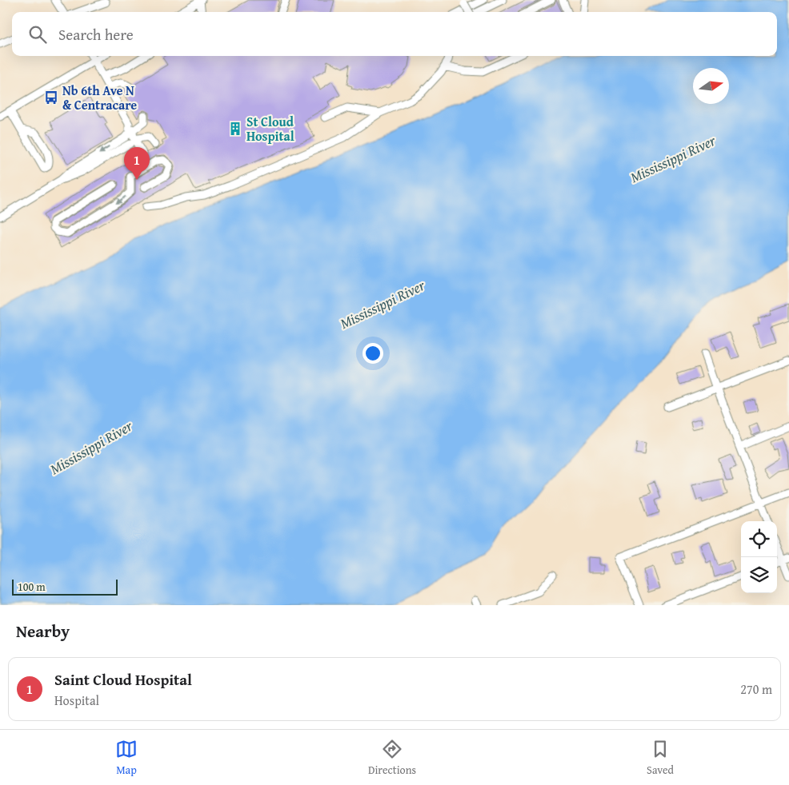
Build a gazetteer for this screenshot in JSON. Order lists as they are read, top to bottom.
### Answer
{
  "water": ["Mississippi River"],
  "places": {
    "bus stop": ["Nb 6th Ave N & Centracare"],
    "building": ["St Cloud Hospital"]
  },
  "scale_bar": "100 m",
  "north": "right",
  "page": {
    "search": "Search here",
    "pins": "1",
    "scale": "100 m",
    "heading": "Nearby",
    "list": [
      {
        "mark": "1",
        "name": "Saint Cloud Hospital",
        "note": "Hospital",
        "value": "270 m"
      }
    ],
    "nav": ["Map", "Directions", "Saved"]
  }
}
